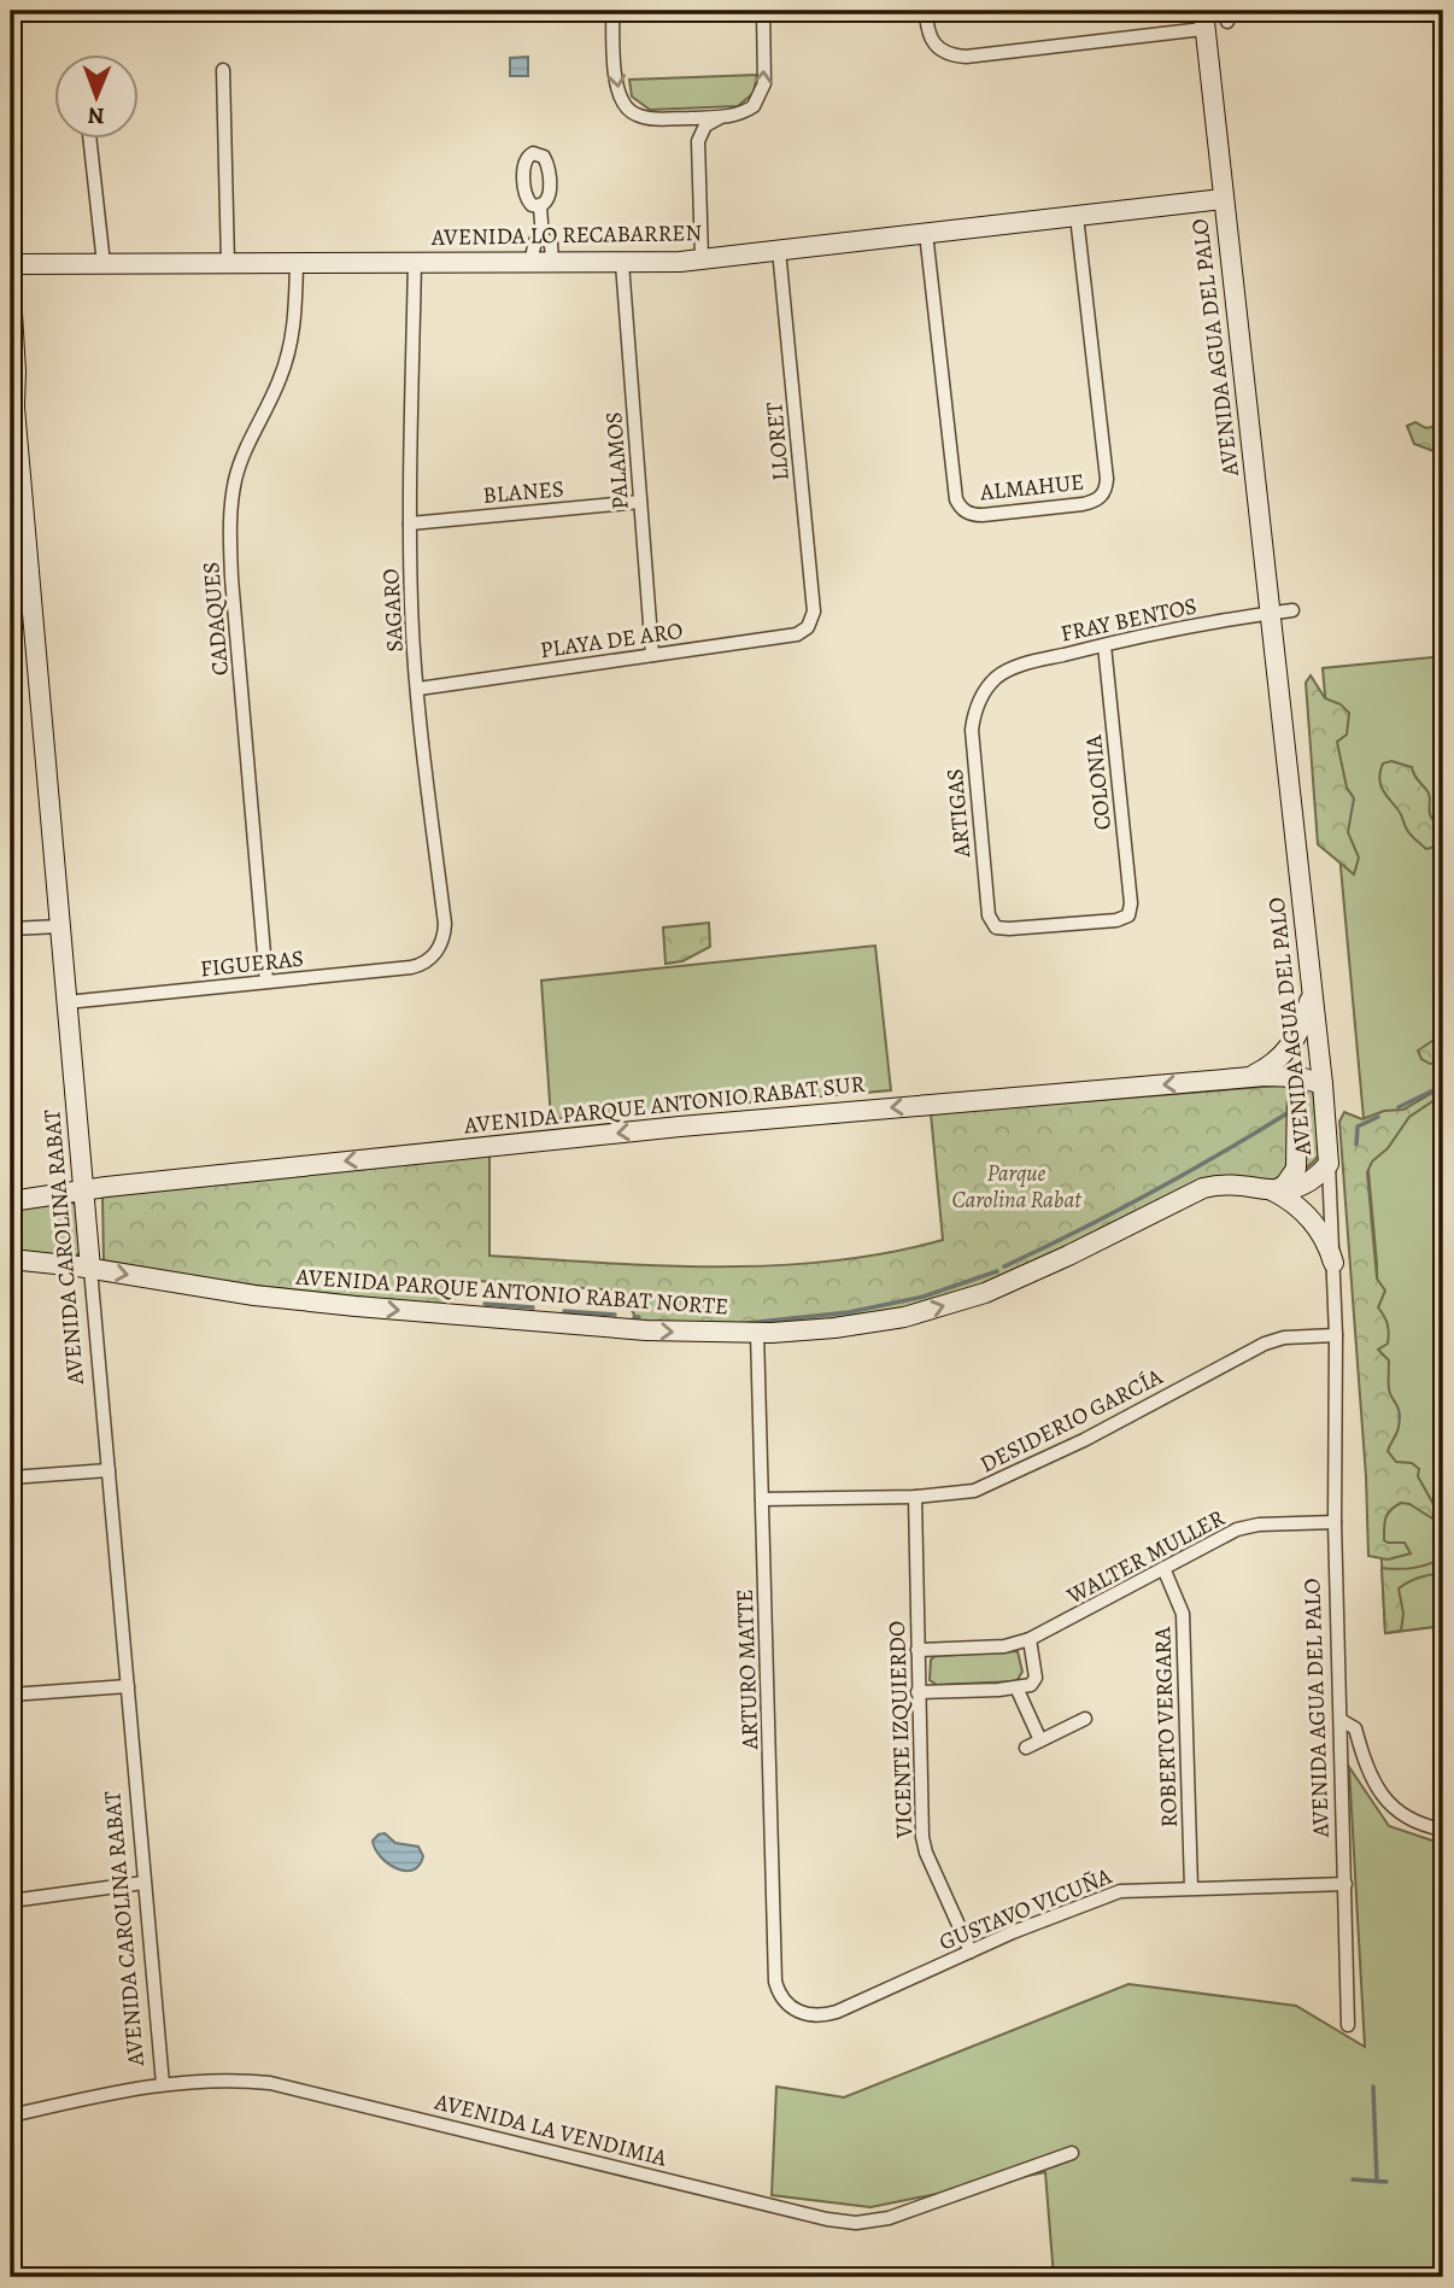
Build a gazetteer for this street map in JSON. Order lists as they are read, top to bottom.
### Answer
{
  "streets": {
    "street": [
      "AVENIDA LO RECABARREN",
      "AVENIDA AGUA DEL PALO",
      "LLORET",
      "PALAMOS",
      "ALMAHUE",
      "BLANES",
      "SAGARO",
      "CADAQUES",
      "FRAY BENTOS",
      "PLAYA DE ARO",
      "COLONIA",
      "ARTIGAS",
      "FIGUERAS",
      "AVENIDA PARQUE ANTONIO RABAT SUR",
      "AVENIDA CAROLINA RABAT",
      "AVENIDA PARQUE ANTONIO RABAT NORTE",
      "DESIDERIO GARCÍA",
      "WALTER MULLER",
      "ARTURO MATTE",
      "ROBERTO VERGARA",
      "VICENTE IZQUIERDO",
      "GUSTAVO VICUÑA",
      "AVENIDA LA VENDIMIA"
    ]
  },
  "crossings": [
    ["AVENIDA LO RECABARREN", "AVENIDA AGUA DEL PALO"],
    ["AVENIDA LO RECABARREN", "LLORET"],
    ["AVENIDA LO RECABARREN", "PALAMOS"],
    ["AVENIDA LO RECABARREN", "ALMAHUE"],
    ["AVENIDA LO RECABARREN", "SAGARO"],
    ["AVENIDA LO RECABARREN", "CADAQUES"],
    ["AVENIDA AGUA DEL PALO", "FRAY BENTOS"],
    ["AVENIDA AGUA DEL PALO", "AVENIDA PARQUE ANTONIO RABAT SUR"],
    ["AVENIDA AGUA DEL PALO", "AVENIDA PARQUE ANTONIO RABAT NORTE"],
    ["AVENIDA AGUA DEL PALO", "DESIDERIO GARCÍA"],
    ["AVENIDA AGUA DEL PALO", "WALTER MULLER"],
    ["AVENIDA AGUA DEL PALO", "GUSTAVO VICUÑA"],
    ["LLORET", "PLAYA DE ARO"],
    ["PALAMOS", "BLANES"],
    ["PALAMOS", "PLAYA DE ARO"],
    ["BLANES", "SAGARO"],
    ["SAGARO", "PLAYA DE ARO"],
    ["SAGARO", "FIGUERAS"],
    ["CADAQUES", "FIGUERAS"],
    ["FRAY BENTOS", "COLONIA"],
    ["FRAY BENTOS", "ARTIGAS"],
    ["COLONIA", "ARTIGAS"],
    ["FIGUERAS", "AVENIDA CAROLINA RABAT"],
    ["AVENIDA PARQUE ANTONIO RABAT SUR", "AVENIDA CAROLINA RABAT"],
    ["AVENIDA CAROLINA RABAT", "AVENIDA PARQUE ANTONIO RABAT NORTE"],
    ["AVENIDA CAROLINA RABAT", "AVENIDA LA VENDIMIA"],
    ["AVENIDA PARQUE ANTONIO RABAT NORTE", "ARTURO MATTE"],
    ["DESIDERIO GARCÍA", "ARTURO MATTE"],
    ["DESIDERIO GARCÍA", "VICENTE IZQUIERDO"],
    ["WALTER MULLER", "ROBERTO VERGARA"],
    ["WALTER MULLER", "VICENTE IZQUIERDO"],
    ["ARTURO MATTE", "GUSTAVO VICUÑA"],
    ["ROBERTO VERGARA", "GUSTAVO VICUÑA"],
    ["VICENTE IZQUIERDO", "GUSTAVO VICUÑA"]
  ],
  "one_way": ["AVENIDA PARQUE ANTONIO RABAT SUR", "AVENIDA PARQUE ANTONIO RABAT NORTE"],
  "parks": ["Parque Carolina Rabat"],
  "north": "bottom"
}
